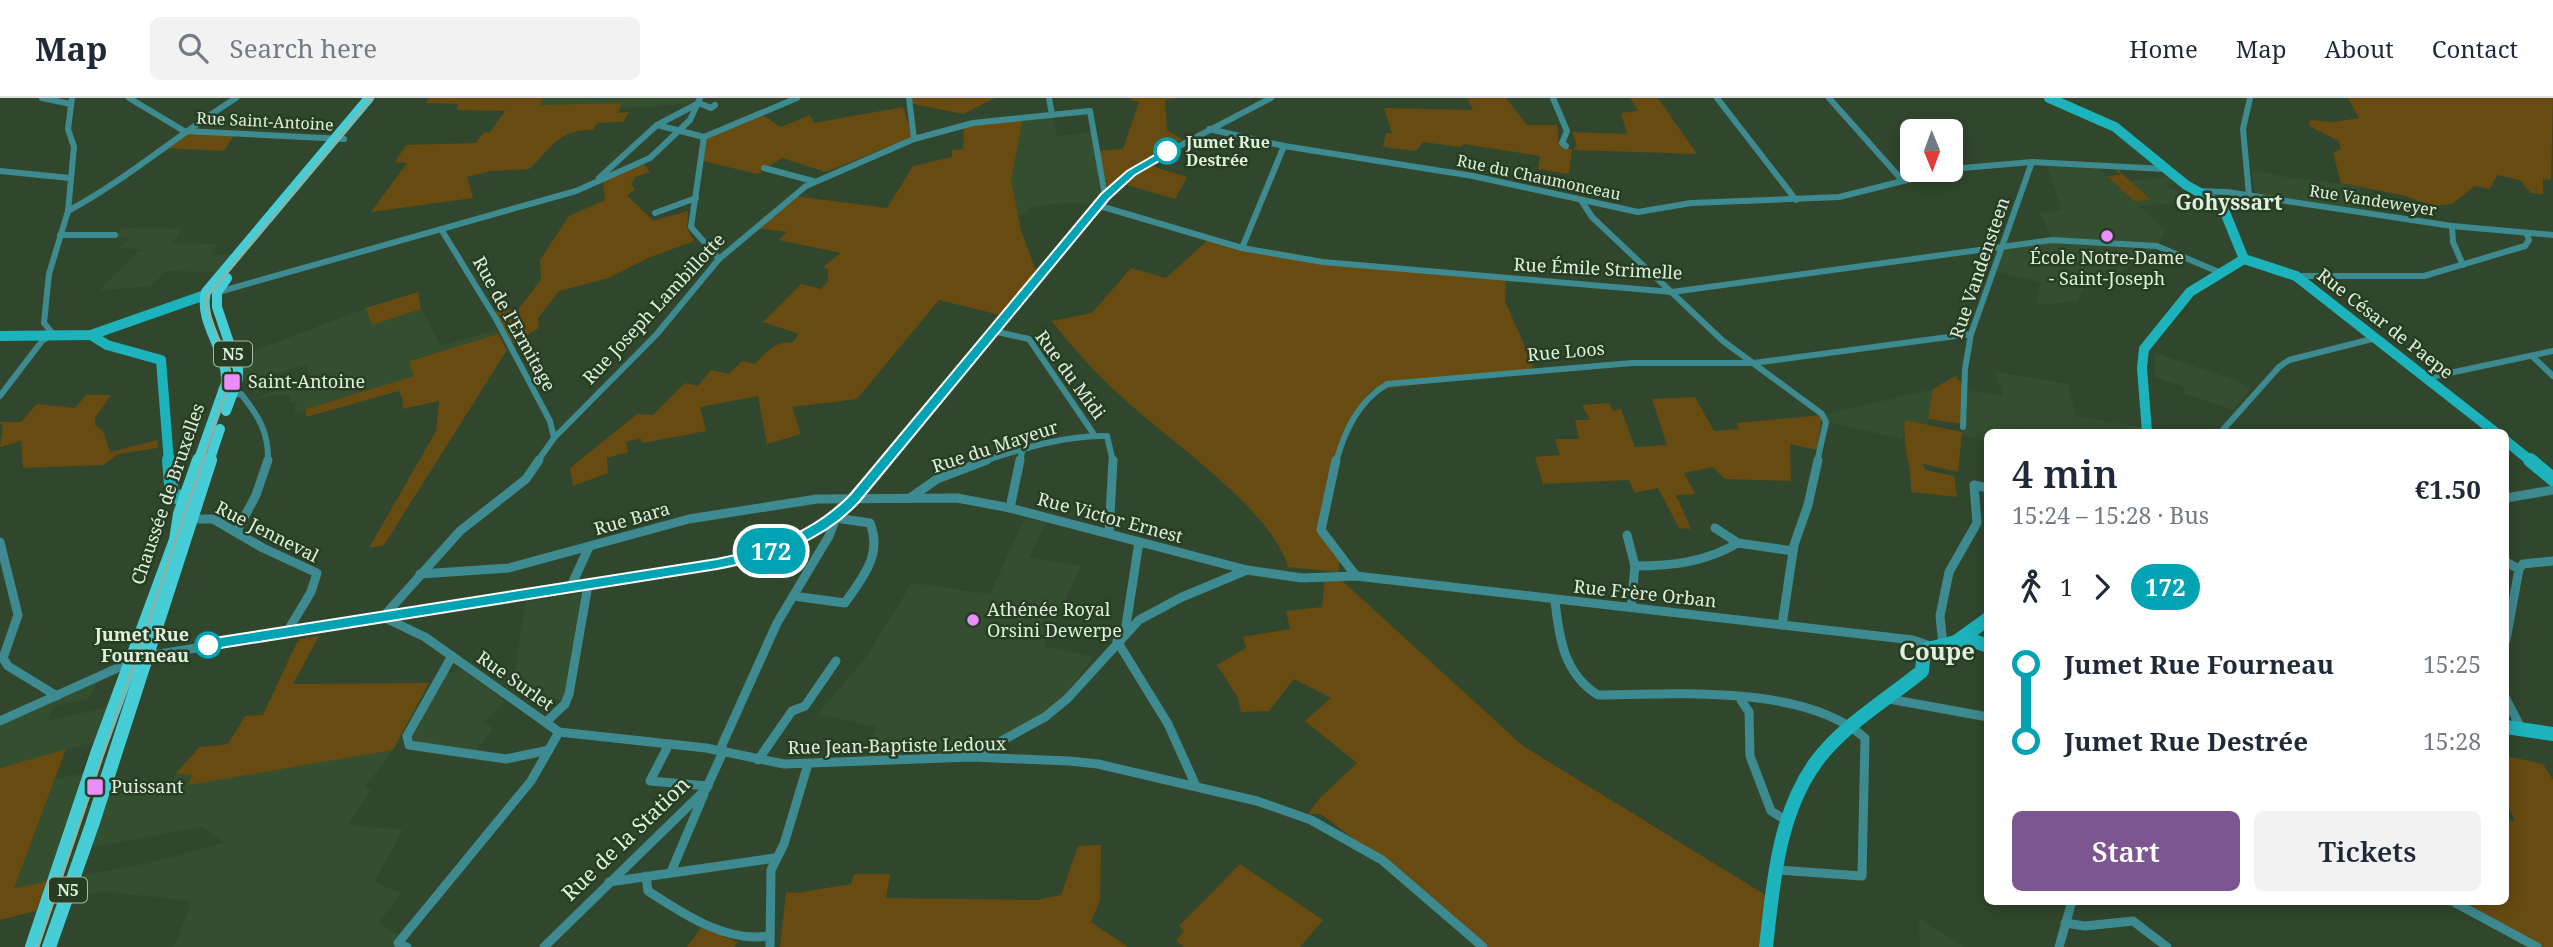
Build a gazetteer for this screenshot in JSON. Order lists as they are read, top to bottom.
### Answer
{
  "streets": {
    "main road": ["N5", "Chaussée de Bruxelles"],
    "street": [
      "Rue Saint-Antoine",
      "Rue du Chaumonceau",
      "Rue Vandeweyer",
      "Rue Vandensteen",
      "Rue Émile Strimelle",
      "Rue Joseph Lambillotte",
      "Rue de l'Ermitage",
      "Rue César de Paepe",
      "Rue Loos",
      "Rue du Midi",
      "Rue du Mayeur",
      "Rue Victor Ernest",
      "Rue Bara",
      "Rue Jenneval",
      "Rue Frère Orban",
      "Rue Surlet",
      "Rue Jean-Baptiste Ledoux",
      "Rue de la Station"
    ]
  },
  "crossings": [
    ["Rue du Chaumonceau", "Rue Vandensteen"],
    ["Rue Vandensteen", "Rue Émile Strimelle"],
    ["Rue Vandensteen", "Rue Loos"],
    ["Rue Joseph Lambillotte", "Rue de l'Ermitage"],
    ["Rue Joseph Lambillotte", "Rue Bara"],
    ["Rue Joseph Lambillotte", "Rue Surlet"],
    ["Rue Loos", "Rue Victor Ernest"],
    ["Rue Loos", "Rue Frère Orban"],
    ["Rue du Midi", "Rue du Mayeur"],
    ["Rue du Midi", "Rue Victor Ernest"],
    ["Rue du Mayeur", "Rue Victor Ernest"],
    ["Chaussée de Bruxelles", "Rue Jenneval"],
    ["Rue Victor Ernest", "Rue Bara"],
    ["Rue Victor Ernest", "Rue Frère Orban"],
    ["Rue Surlet", "Rue Jean-Baptiste Ledoux"],
    ["Rue Surlet", "Rue de la Station"],
    ["Rue Jean-Baptiste Ledoux", "Rue de la Station"]
  ],
  "districts": ["Gohyssart", "Coupe"],
  "places": {
    "other": [
      "Jumet Rue Destrée",
      "École Notre-Dame - Saint-Joseph",
      "Athénée Royal Orsini Dewerpe",
      "Jumet Rue Fourneau"
    ],
    "transit": ["Saint-Antoine", "Puissant"]
  },
  "lines": ["bus line 172"],
  "north": "bottom",
  "page": {
    "header": "Map",
    "search": "Search here",
    "nav": [
      "Home",
      "Map",
      "About",
      "Contact"
    ],
    "on_map": "172",
    "heading": ["4 min", "15:24 – 15:28 · Bus", "€1.50"],
    "legs": ["1", "172"],
    "list": [
      {
        "name": "Jumet Rue Fourneau",
        "value": "15:25"
      },
      {
        "name": "Jumet Rue Destrée",
        "value": "15:28"
      }
    ],
    "buttons": ["Start", "Tickets"]
  }
}
